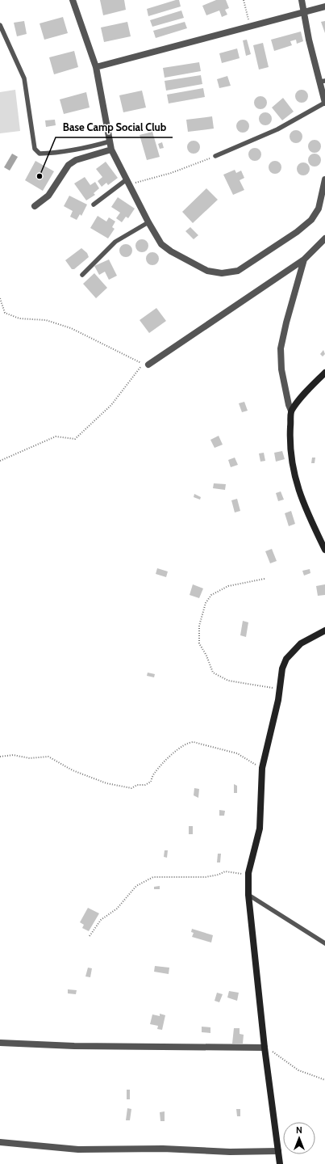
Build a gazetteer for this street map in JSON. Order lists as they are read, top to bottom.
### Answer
{
  "places": ["Base Camp Social Club"],
  "north": "top"
}
